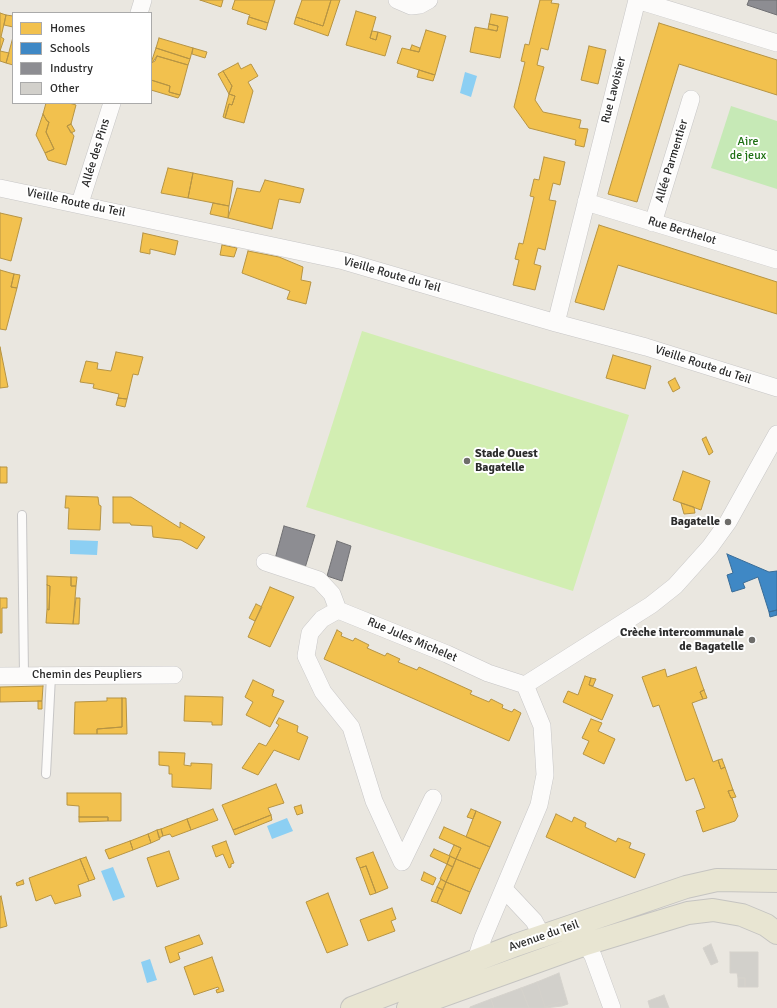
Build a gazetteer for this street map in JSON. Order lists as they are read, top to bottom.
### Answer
{
  "streets": {
    "main road": ["Avenue du Teil"],
    "street": [
      "Rue Lavoisier",
      "Allée des Pins",
      "Allée Parmentier",
      "Vieille Route du Teil",
      "Rue Berthelot",
      "Rue Jules Michelet",
      "Chemin des Peupliers"
    ]
  },
  "crossings": [
    ["Rue Lavoisier", "Vieille Route du Teil"],
    ["Rue Lavoisier", "Rue Berthelot"],
    ["Allée des Pins", "Vieille Route du Teil"],
    ["Allée Parmentier", "Rue Berthelot"]
  ],
  "parks": ["Aire de jeux"],
  "places": ["Stade Ouest Bagatelle", "Bagatelle", "Crèche intercommunale de Bagatelle"],
  "legend": [
    "Homes",
    "Schools",
    "Industry",
    "Other"
  ]
}
